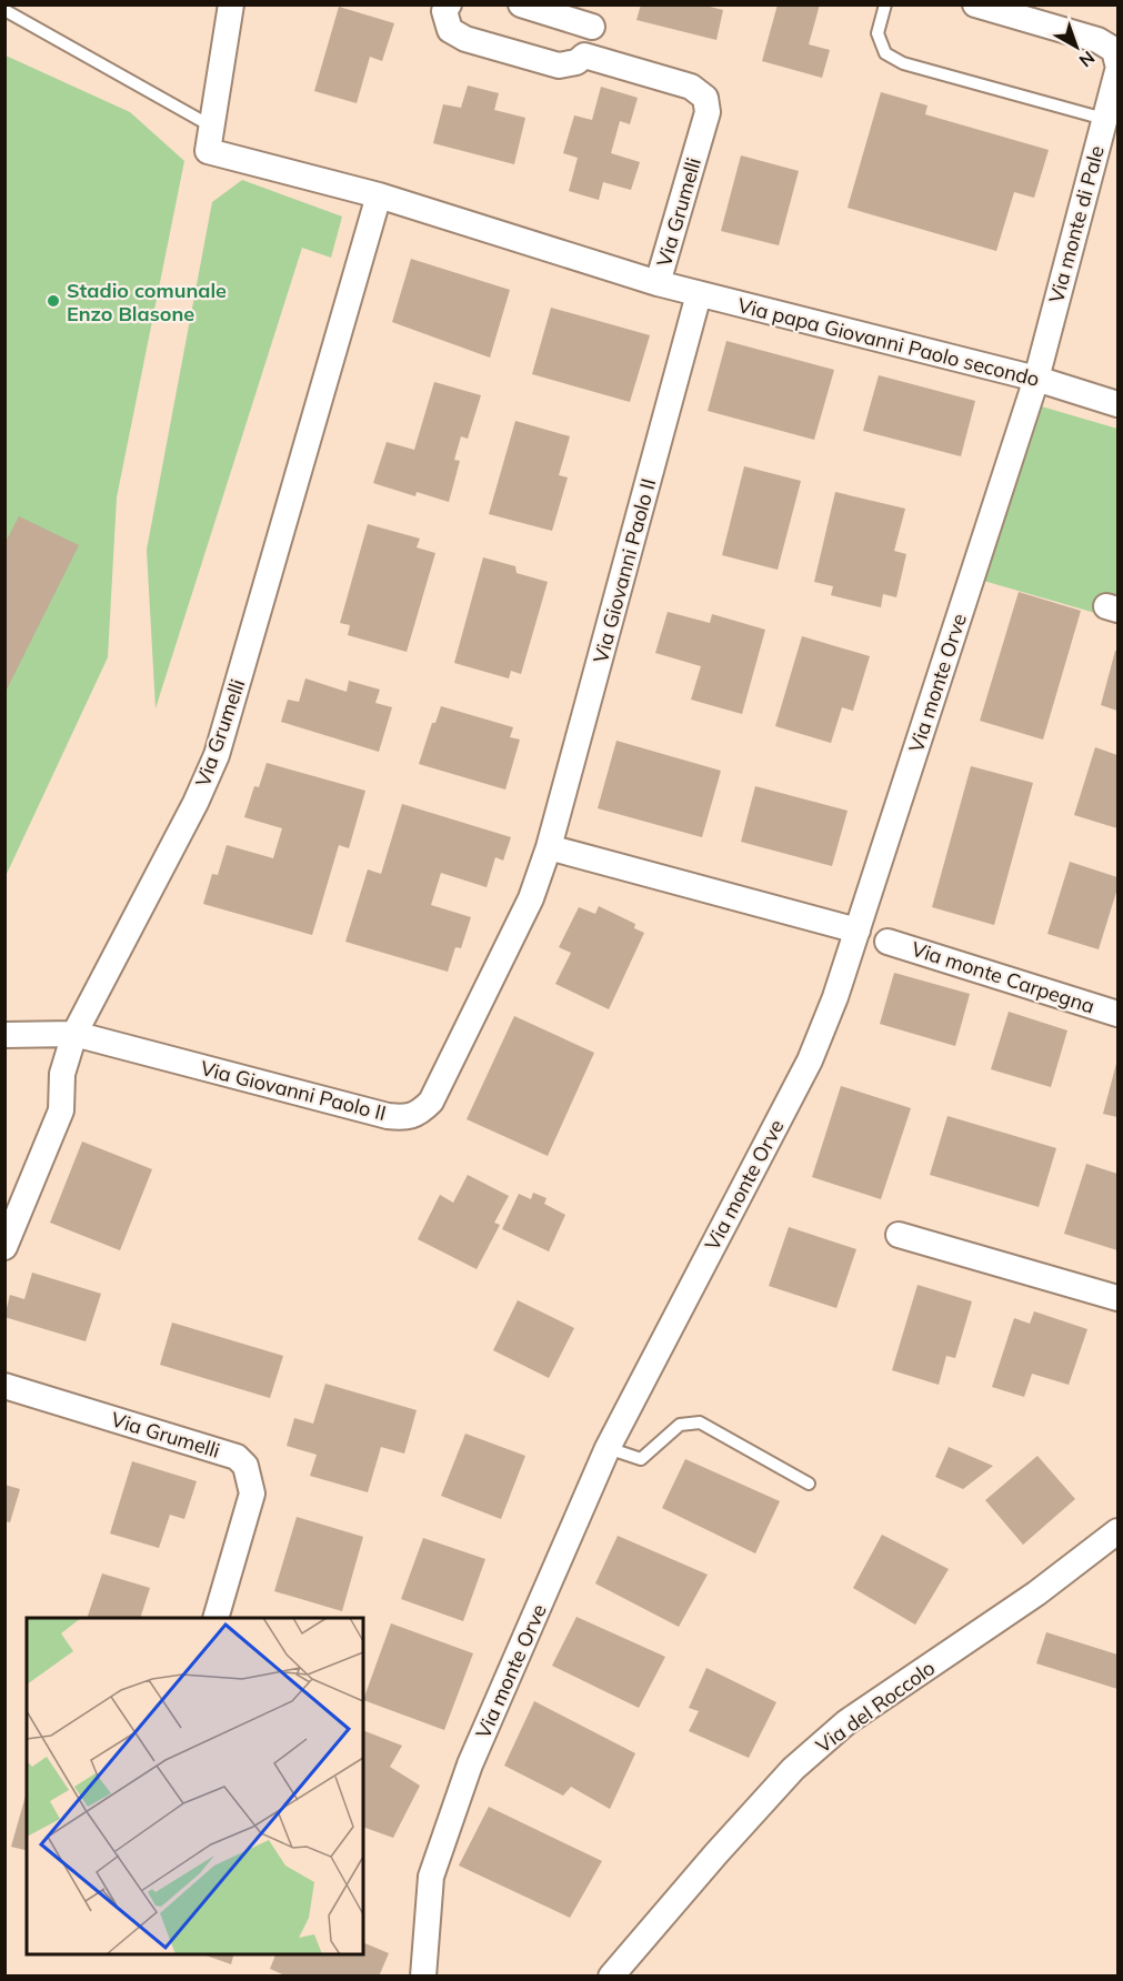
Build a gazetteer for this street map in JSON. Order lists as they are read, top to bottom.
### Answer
{
  "streets": {
    "street": [
      "Via Grumelli",
      "Via monte di Pale",
      "Via papa Giovanni Paolo secondo",
      "Via Giovanni Paolo II",
      "Via monte Orve",
      "Via monte Carpegna",
      "Via del Roccolo"
    ]
  },
  "crossings": [
    ["Via Grumelli", "Via papa Giovanni Paolo secondo"],
    ["Via Grumelli", "Via Giovanni Paolo II"],
    ["Via monte di Pale", "Via papa Giovanni Paolo secondo"],
    ["Via monte di Pale", "Via monte Orve"],
    ["Via papa Giovanni Paolo secondo", "Via Giovanni Paolo II"],
    ["Via papa Giovanni Paolo secondo", "Via monte Orve"]
  ],
  "places": ["Stadio comunale Enzo Blasone"],
  "north": "bottom right"
}
